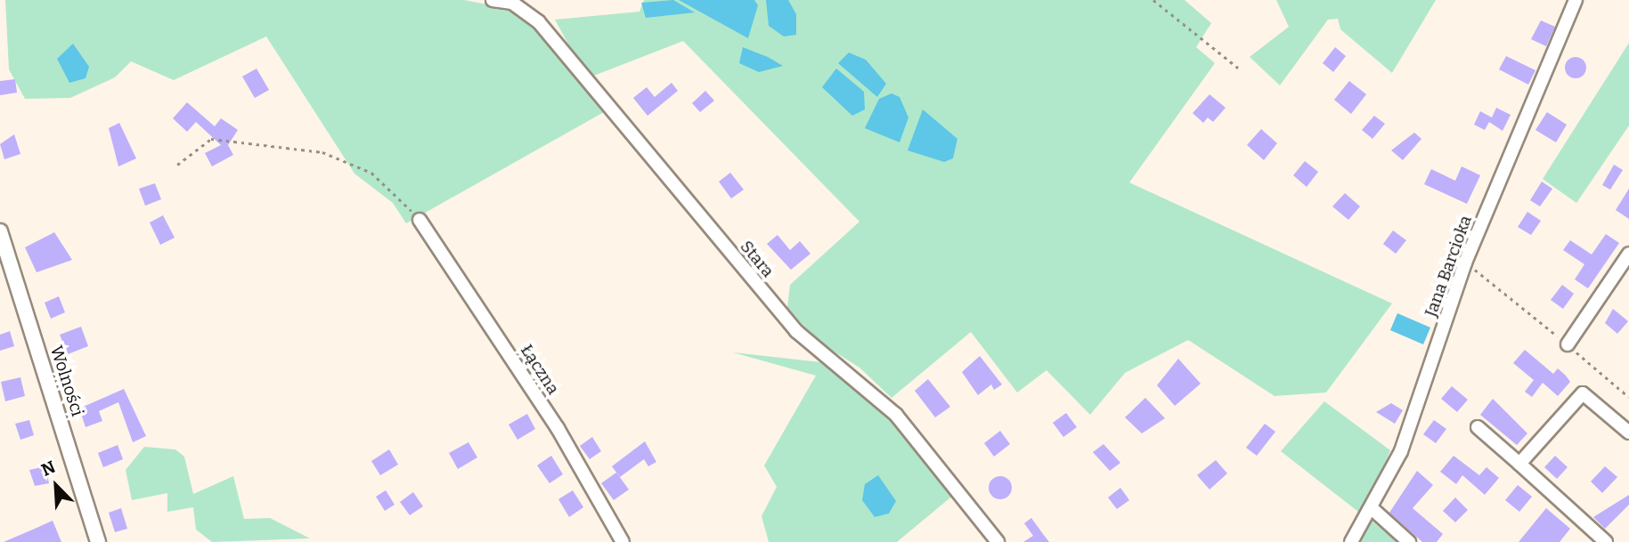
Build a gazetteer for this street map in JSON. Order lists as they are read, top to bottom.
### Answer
{
  "streets": {
    "street": [
      "Stara",
      "Jana Barcioka",
      "Łączna",
      "Wolności"
    ]
  },
  "north": "top left"
}
